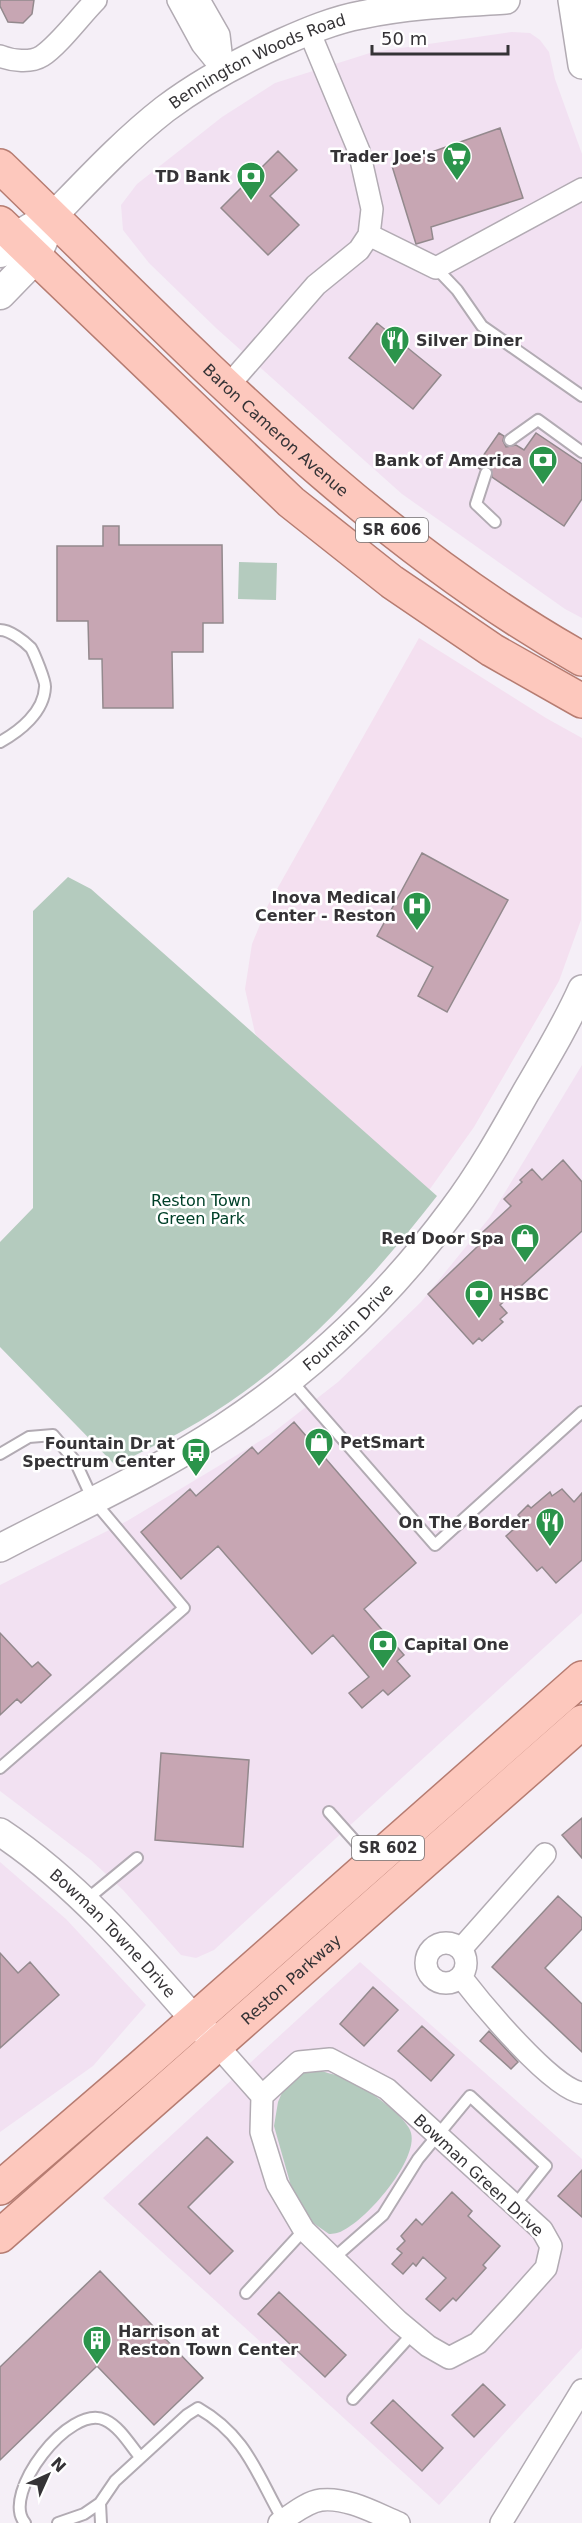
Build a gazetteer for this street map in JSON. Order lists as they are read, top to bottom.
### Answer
{
  "streets": {
    "main road": [
      "Baron Cameron Avenue",
      "SR 606",
      "SR 602",
      "Reston Parkway"
    ],
    "street": [
      "Bennington Woods Road",
      "Fountain Drive",
      "Bowman Towne Drive",
      "Bowman Green Drive"
    ]
  },
  "crossings": [
    ["Bennington Woods Road", "Baron Cameron Avenue"],
    ["Bowman Towne Drive", "Reston Parkway"]
  ],
  "parks": ["Reston Town Green Park"],
  "places": {
    "supermarket": ["Trader Joe's"],
    "bank": [
      "TD Bank",
      "Bank of America",
      "HSBC",
      "Capital One"
    ],
    "restaurant": ["Silver Diner", "On The Border"],
    "hospital": ["Inova Medical Center - Reston"],
    "shop": ["Red Door Spa", "PetSmart"],
    "bus stop": ["Fountain Dr at Spectrum Center"],
    "building": ["Harrison at Reston Town Center"]
  },
  "scale_bar": "50 m",
  "north": "top right"
}
